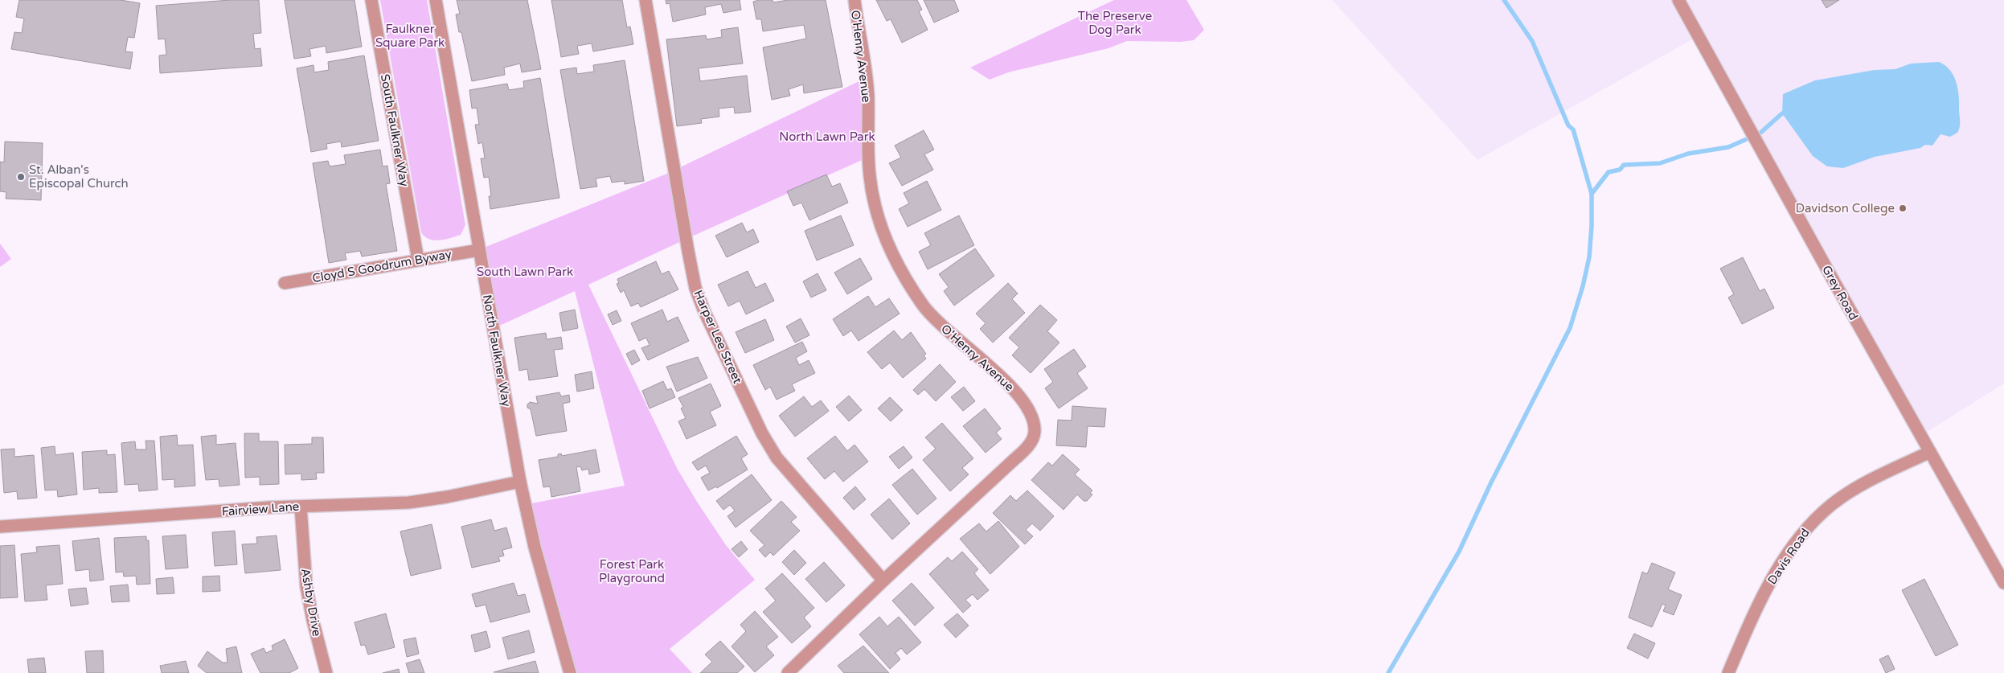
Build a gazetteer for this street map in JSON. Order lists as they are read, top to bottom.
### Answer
{
  "streets": {
    "street": [
      "O'Henry Avenue",
      "South Faulkner Way",
      "Cloyd S Goodrum Byway",
      "Grey Road",
      "Harper Lee Street",
      "North Faulkner Way",
      "Fairview Lane",
      "Davis Road",
      "Ashby Drive"
    ]
  },
  "crossings": [
    ["O'Henry Avenue", "Harper Lee Street"],
    ["South Faulkner Way", "Cloyd S Goodrum Byway"],
    ["Cloyd S Goodrum Byway", "North Faulkner Way"],
    ["Grey Road", "Davis Road"],
    ["North Faulkner Way", "Fairview Lane"],
    ["Fairview Lane", "Ashby Drive"]
  ],
  "parks": [
    "The Preserve Dog Park",
    "Faulkner Square Park",
    "North Lawn Park",
    "South Lawn Park",
    "Forest Park Playground"
  ],
  "places": ["St. Alban's Episcopal Church", "Davidson College"]
}
